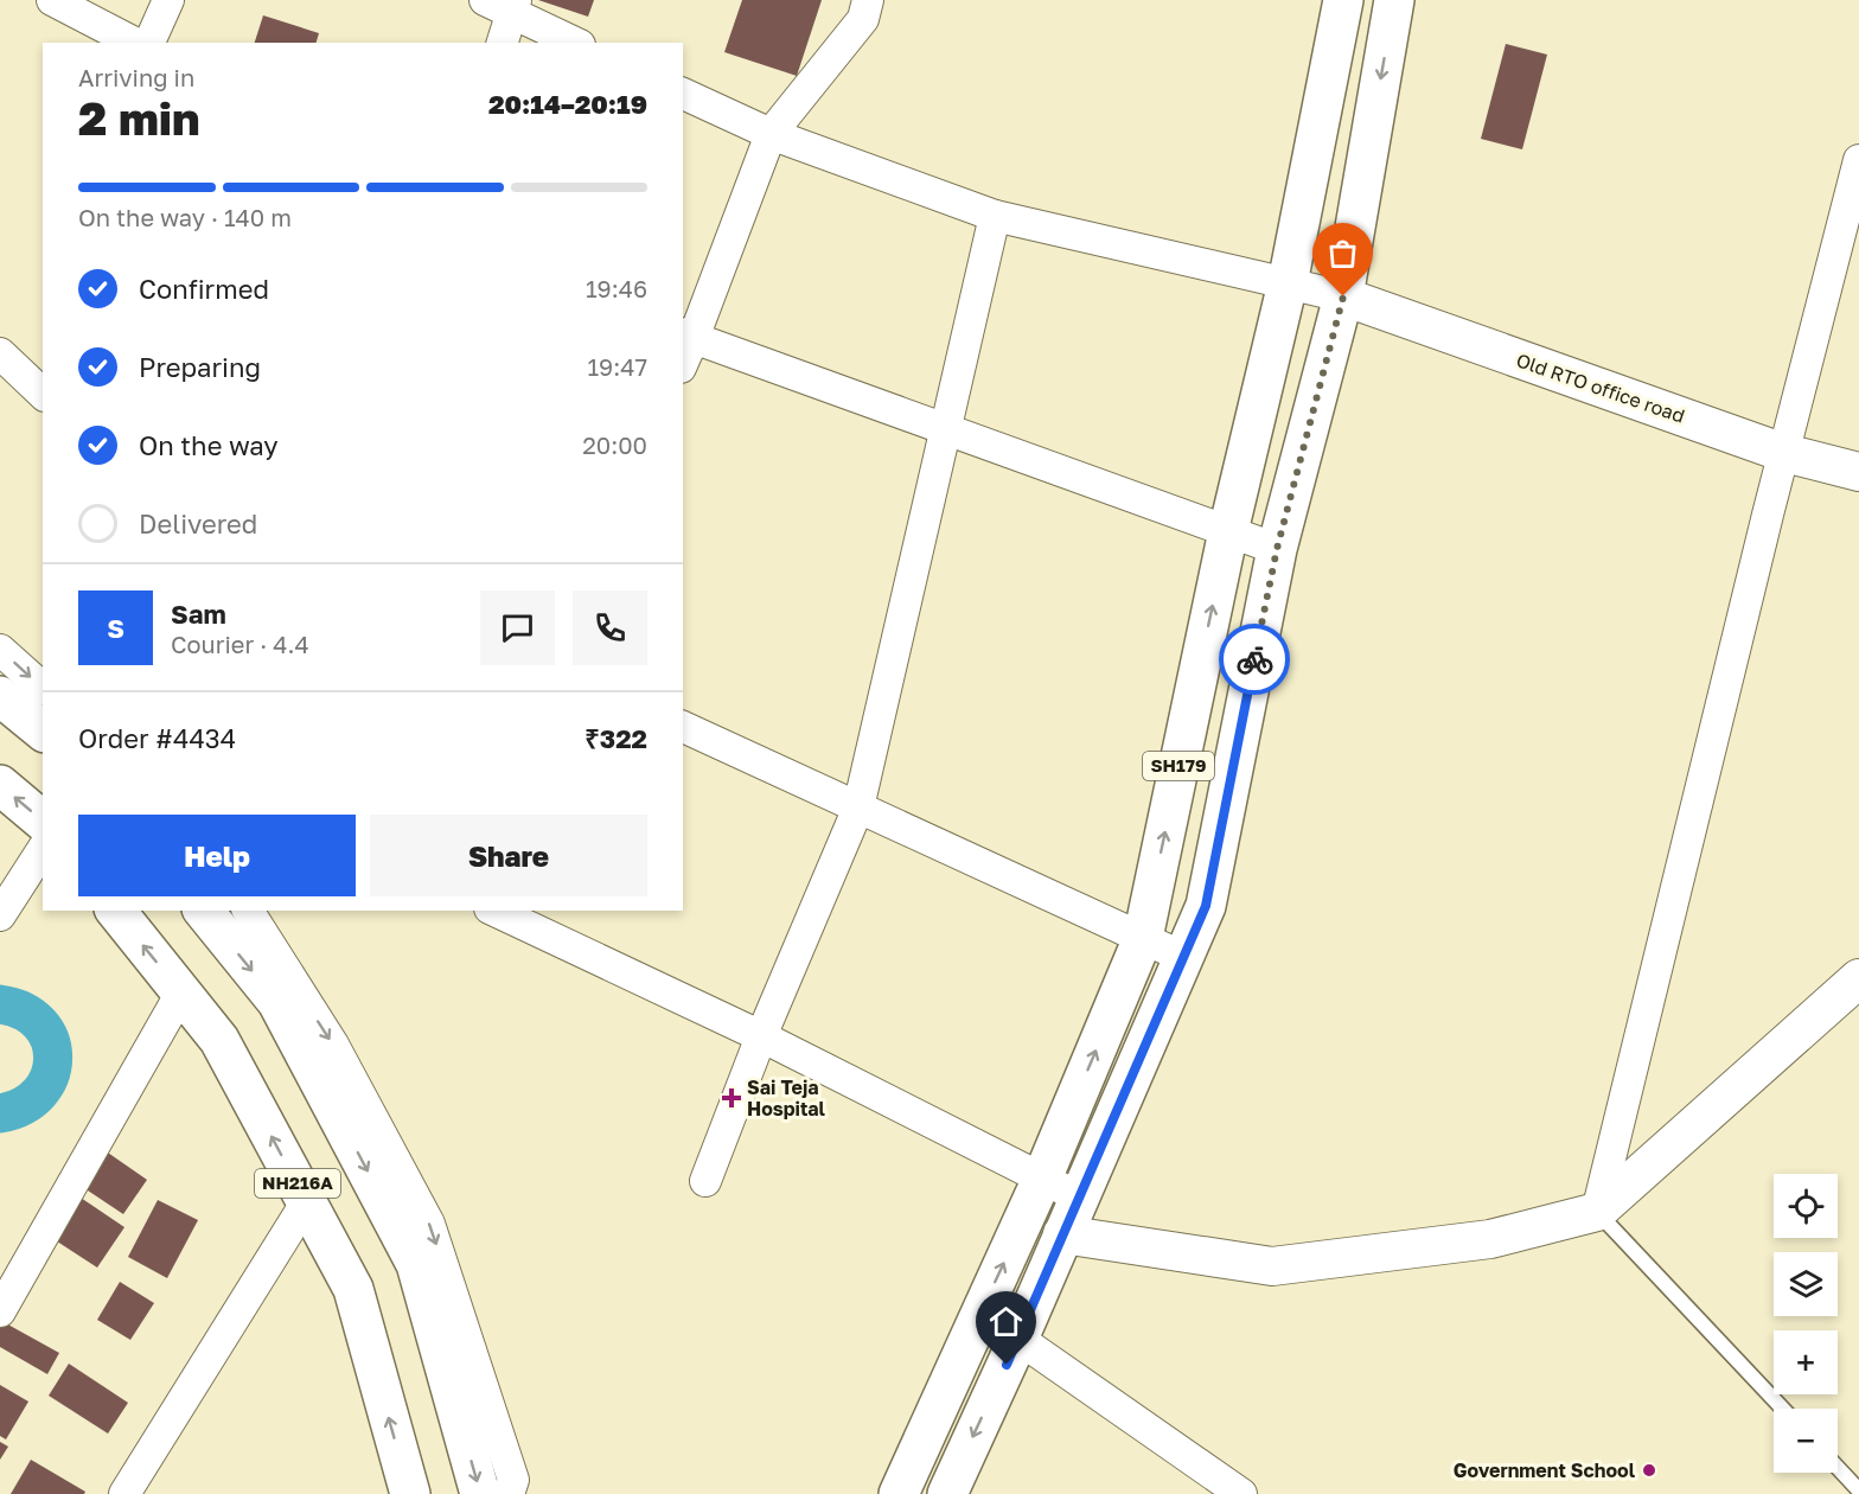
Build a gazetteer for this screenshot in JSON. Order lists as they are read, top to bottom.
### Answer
{
  "streets": {
    "main road": ["SH179", "NH216A"],
    "street": ["Old RTO office road"]
  },
  "crossings": [
    ["Old RTO office road", "SH179"]
  ],
  "places": {
    "health": ["Sai Teja Hospital"],
    "other": ["Government School"]
  },
  "page": {
    "heading": ["2 min", "Arriving in", "20:14–20:19"],
    "panel": [
      "Sam",
      "Courier · 4.4",
      "Order #4434",
      "₹322"
    ],
    "bar": "On the way · 140 m",
    "list": [
      ["Confirmed", "19:46"],
      ["Preparing", "19:47"],
      ["On the way", "20:00"],
      "Delivered"
    ],
    "round": "S",
    "buttons": ["Help", "Share"],
    "map_buttons": ["+", "−"]
  }
}
